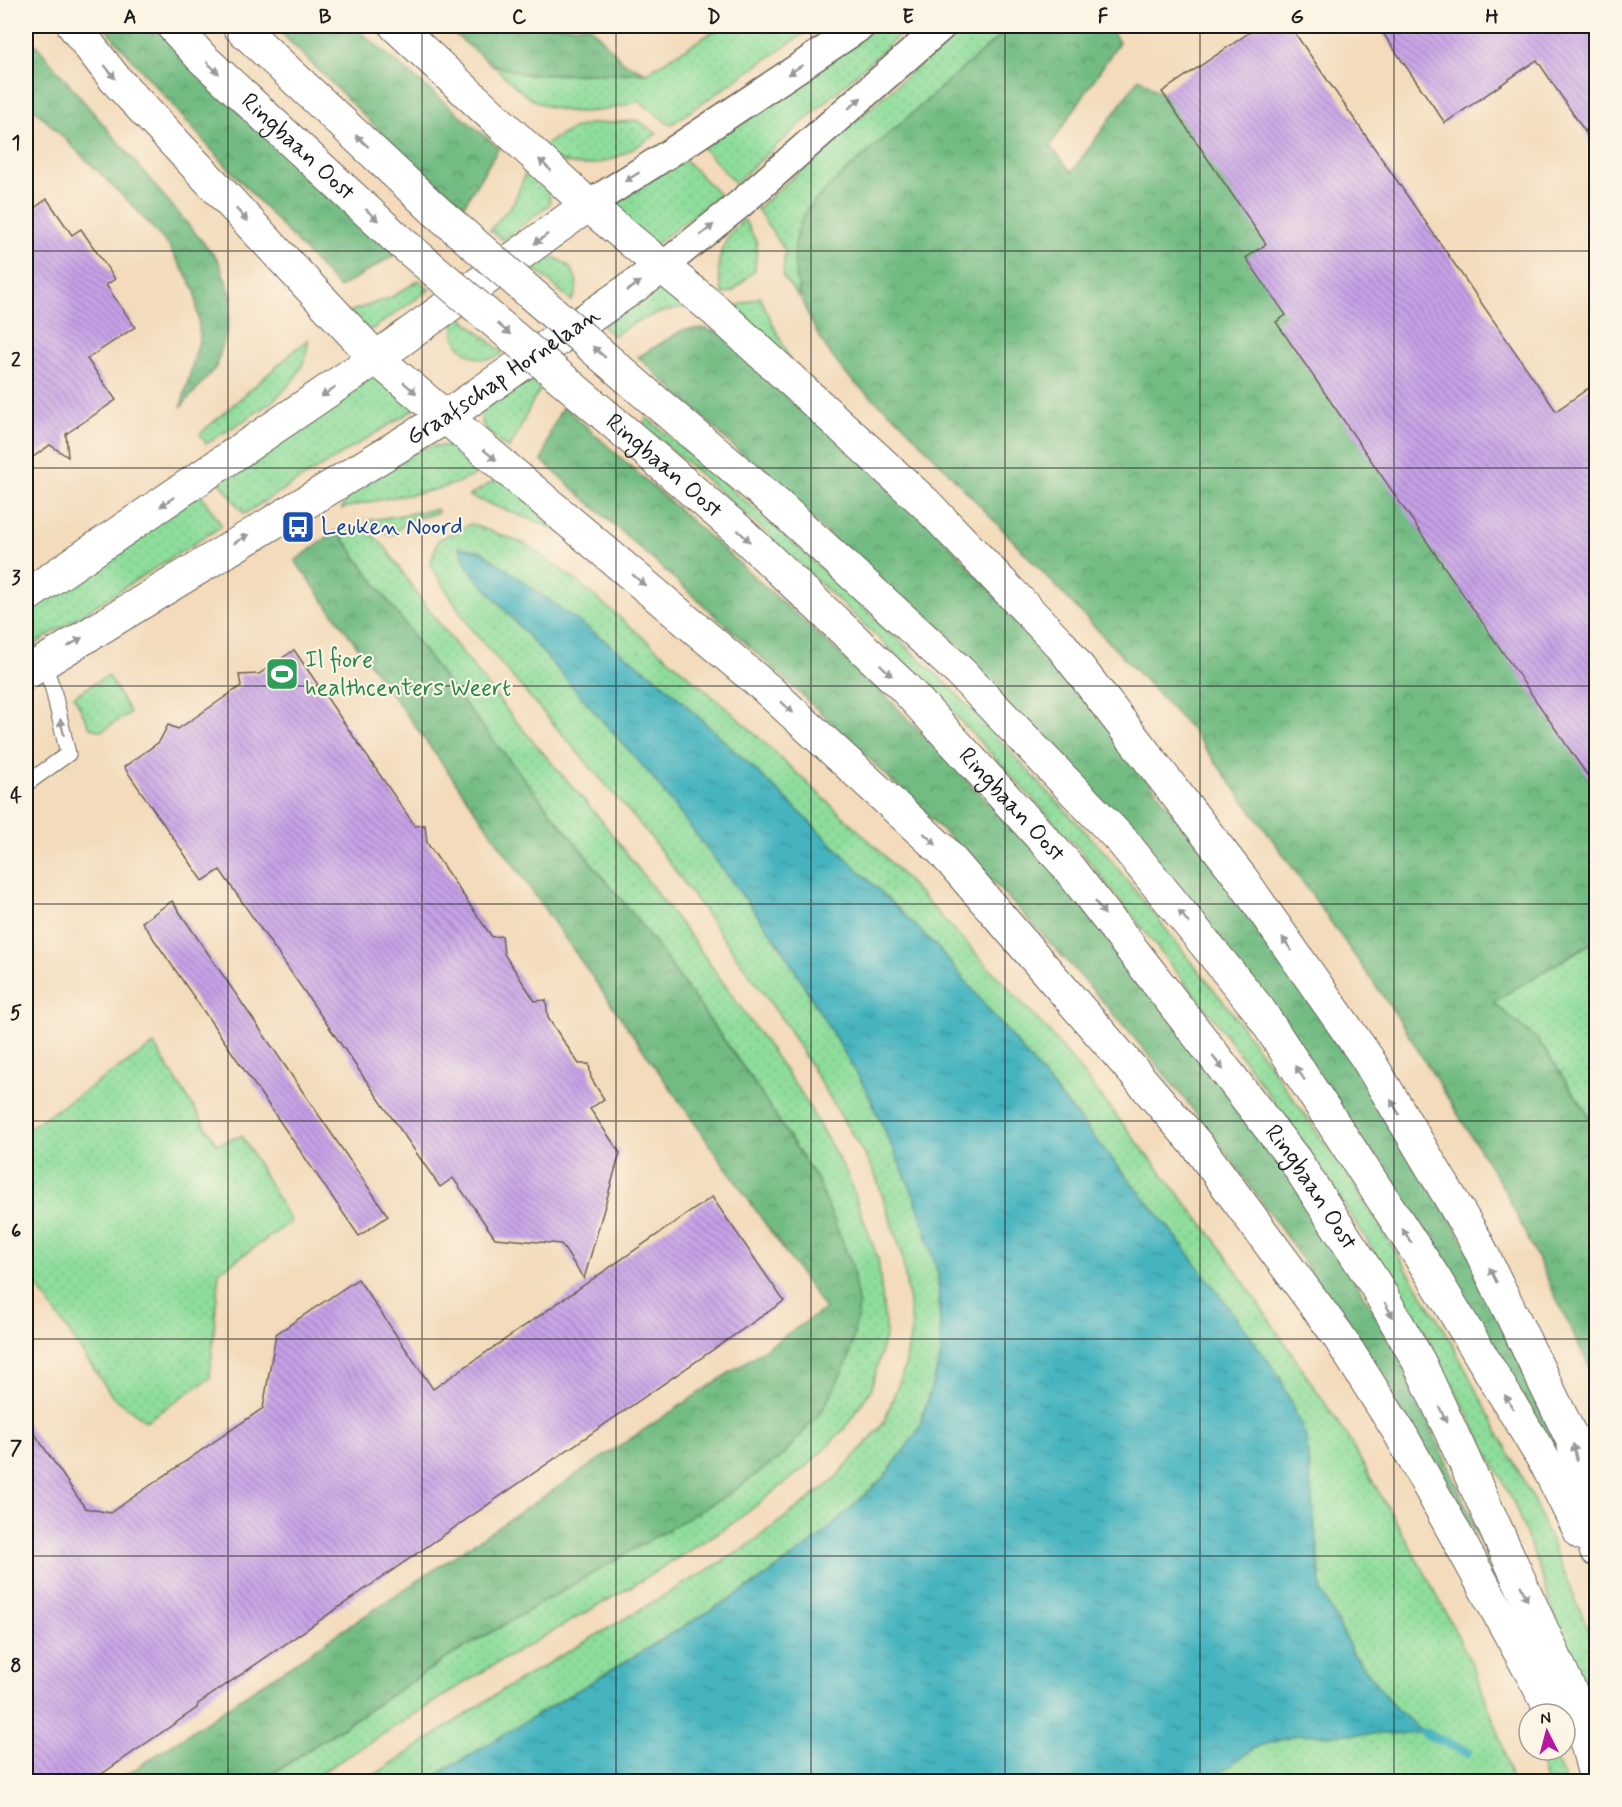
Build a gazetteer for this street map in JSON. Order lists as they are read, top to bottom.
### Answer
{
  "streets": {
    "main road": ["Ringbaan Oost", "Graafschap Hornelaan"]
  },
  "one_way": ["Graafschap Hornelaan"],
  "places": {
    "bus stop": ["Leuken Noord"],
    "sports": ["Il fiore healthcenters Weert"]
  },
  "north": "top",
  "grid": {
    "columns": [
      "A",
      "B",
      "C",
      "D",
      "E",
      "F",
      "G",
      "H"
    ],
    "rows": [
      "1",
      "2",
      "3",
      "4",
      "5",
      "6",
      "7",
      "8"
    ]
  }
}
